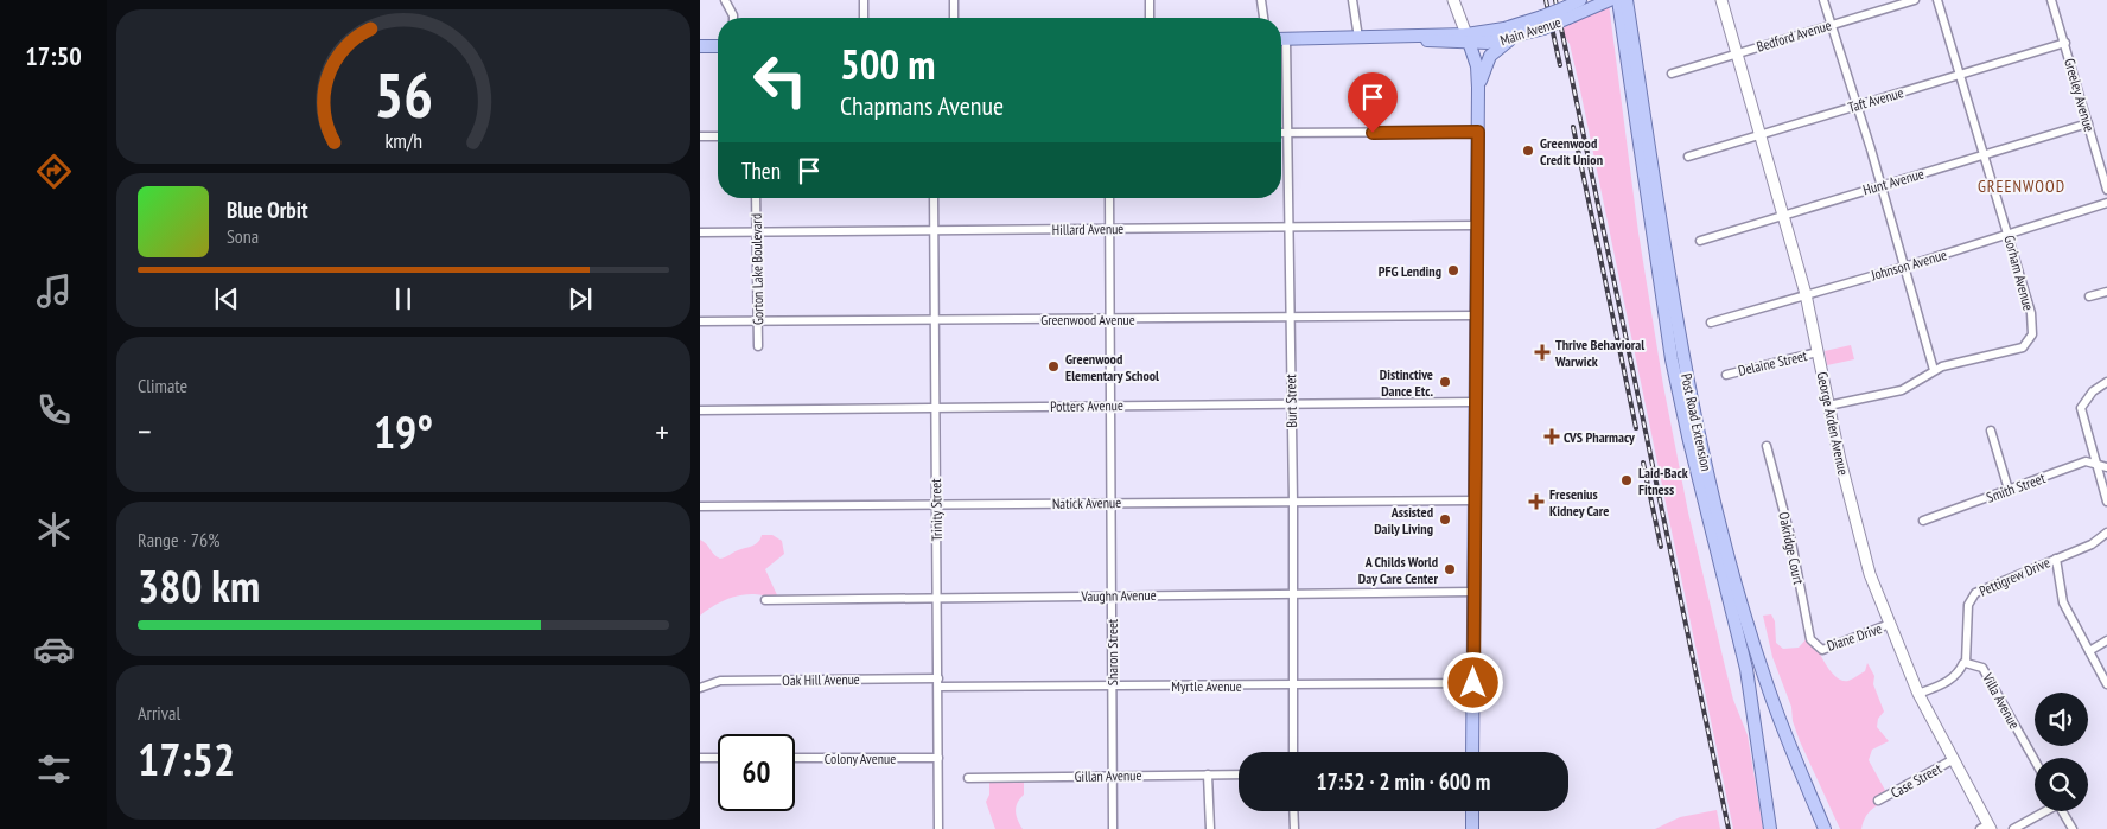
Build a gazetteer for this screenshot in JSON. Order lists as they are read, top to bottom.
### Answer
{
  "streets": {
    "main road": ["Main Avenue", "Post Road Extension"],
    "street": [
      "Bedford Avenue",
      "Greeley Avenue",
      "Taft Avenue",
      "Hunt Avenue",
      "Hillard Avenue",
      "Johnson Avenue",
      "Gorton Lake Boulevard",
      "Gorham Avenue",
      "Greenwood Avenue",
      "Delaine Street",
      "Burt Street",
      "Potters Avenue",
      "George Arden Avenue",
      "Smith Street",
      "Natick Avenue",
      "Trinity Street",
      "Oakridge Court",
      "Pettigrew Drive",
      "Vaughn Avenue",
      "Diane Drive",
      "Sharon Street",
      "Oak Hill Avenue",
      "Myrtle Avenue",
      "Villa Avenue",
      "Colony Avenue",
      "Gillan Avenue",
      "Case Street"
    ]
  },
  "crossings": [
    ["Bedford Avenue", "George Arden Avenue"],
    ["Greeley Avenue", "Taft Avenue"],
    ["Greeley Avenue", "Hunt Avenue"],
    ["Taft Avenue", "Gorham Avenue"],
    ["Taft Avenue", "George Arden Avenue"],
    ["Hunt Avenue", "Gorham Avenue"],
    ["Hunt Avenue", "George Arden Avenue"],
    ["Hillard Avenue", "Gorton Lake Boulevard"],
    ["Hillard Avenue", "Burt Street"],
    ["Hillard Avenue", "Trinity Street"],
    ["Hillard Avenue", "Sharon Street"],
    ["Johnson Avenue", "Gorham Avenue"],
    ["Johnson Avenue", "George Arden Avenue"],
    ["Gorton Lake Boulevard", "Greenwood Avenue"],
    ["Gorham Avenue", "George Arden Avenue"],
    ["Greenwood Avenue", "Burt Street"],
    ["Greenwood Avenue", "Trinity Street"],
    ["Greenwood Avenue", "Sharon Street"],
    ["Delaine Street", "George Arden Avenue"],
    ["Burt Street", "Potters Avenue"],
    ["Burt Street", "Natick Avenue"],
    ["Burt Street", "Vaughn Avenue"],
    ["Burt Street", "Myrtle Avenue"],
    ["Potters Avenue", "Trinity Street"],
    ["Potters Avenue", "Sharon Street"],
    ["George Arden Avenue", "Diane Drive"],
    ["George Arden Avenue", "Case Street"],
    ["Natick Avenue", "Trinity Street"],
    ["Natick Avenue", "Sharon Street"],
    ["Trinity Street", "Vaughn Avenue"],
    ["Trinity Street", "Oak Hill Avenue"],
    ["Trinity Street", "Myrtle Avenue"],
    ["Trinity Street", "Colony Avenue"],
    ["Oakridge Court", "Diane Drive"],
    ["Pettigrew Drive", "Villa Avenue"],
    ["Vaughn Avenue", "Sharon Street"],
    ["Sharon Street", "Myrtle Avenue"],
    ["Sharon Street", "Gillan Avenue"],
    ["Oak Hill Avenue", "Myrtle Avenue"]
  ],
  "districts": ["GREENWOOD"],
  "places": {
    "other": [
      "Greenwood Credit Union",
      "PFG Lending",
      "Greenwood Elementary School",
      "Distinctive Dance Etc.",
      "Laid-Back Fitness",
      "Assisted Daily Living",
      "A Childs World Day Care Center"
    ],
    "health": ["Thrive Behavioral Warwick", "CVS Pharmacy", "Fresenius Kidney Care"]
  },
  "page": {
    "tabs": "17:50",
    "turn": ["500 m", "Chapmans Avenue"],
    "then": "Then",
    "song": ["Blue Orbit", "Sona"],
    "tile": [
      "Climate",
      ["Range · 76%", "380 km"],
      ["Arrival", "17:52"]
    ],
    "heat": ["−", "19°", "+"],
    "limit": "60",
    "trip": "17:52 · 2 min · 600 m",
    "gauge": ["56", "km/h"]
  }
}
